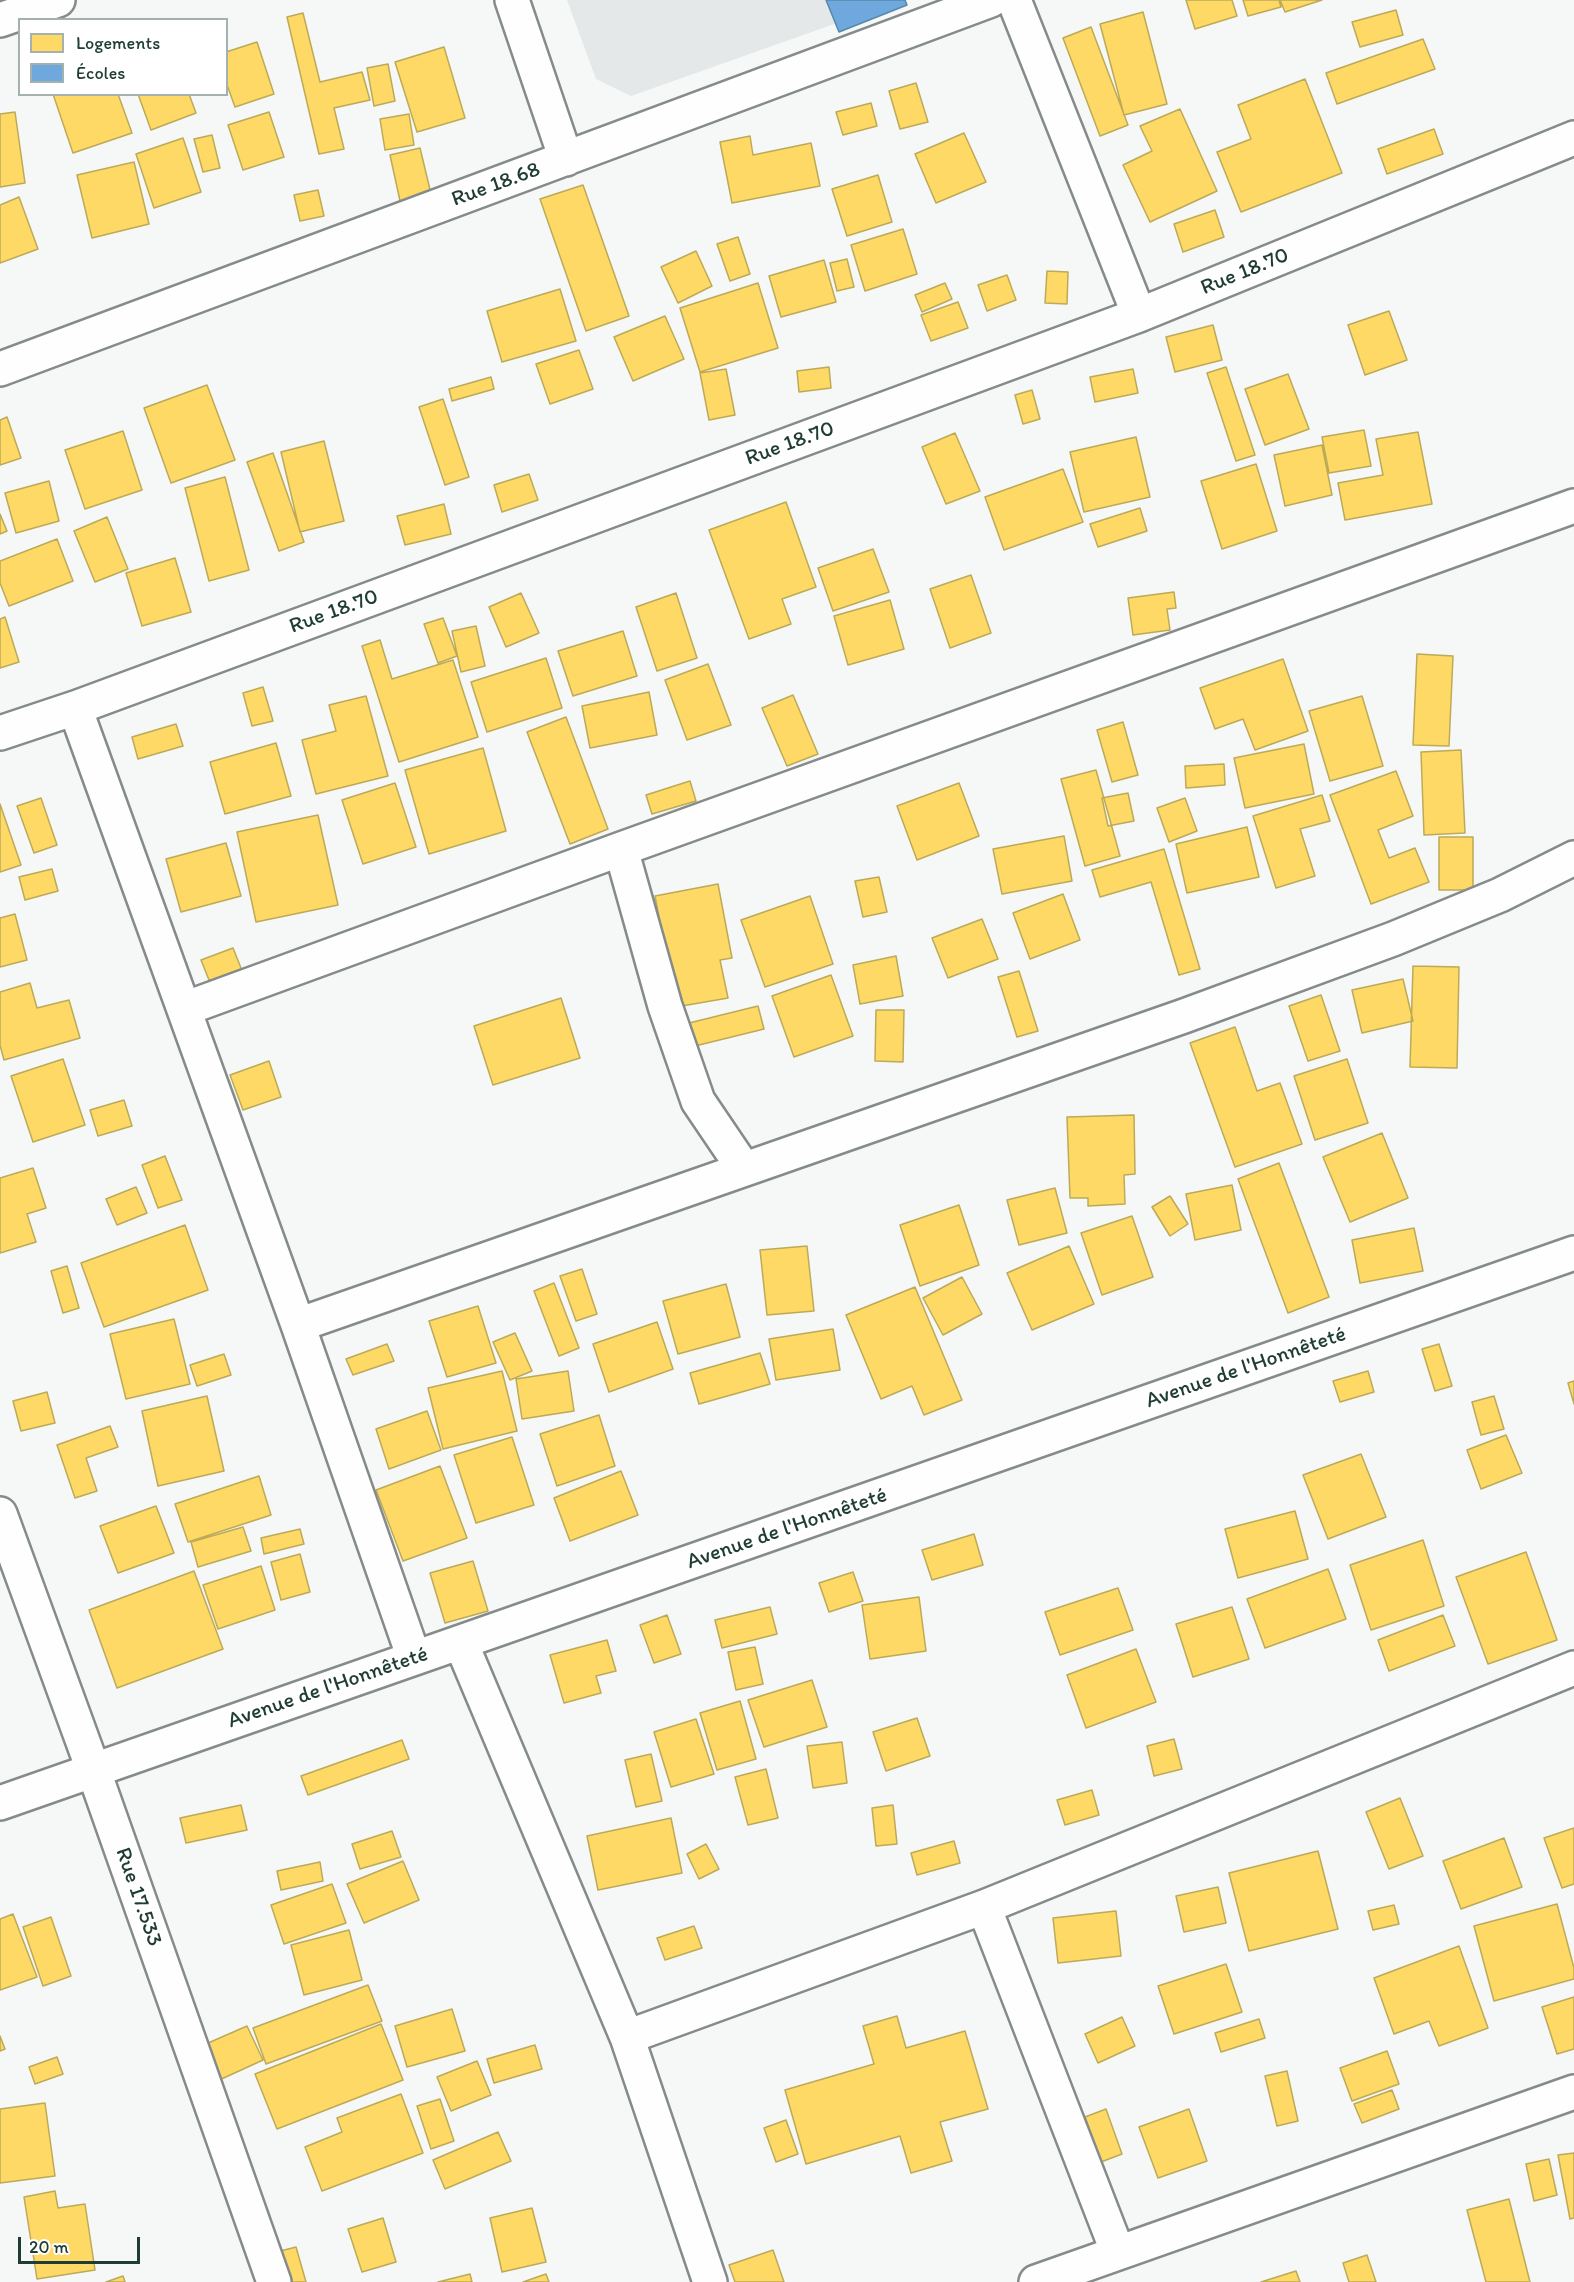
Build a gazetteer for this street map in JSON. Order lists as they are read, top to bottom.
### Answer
{
  "streets": {
    "street": [
      "Rue 18.68",
      "Rue 18.70",
      "Avenue de l'Honnêteté",
      "Rue 17.533"
    ]
  },
  "crossings": [
    ["Avenue de l'Honnêteté", "Rue 17.533"]
  ],
  "legend": ["Logements", "Écoles"],
  "scale_bar": "20 m"
}
